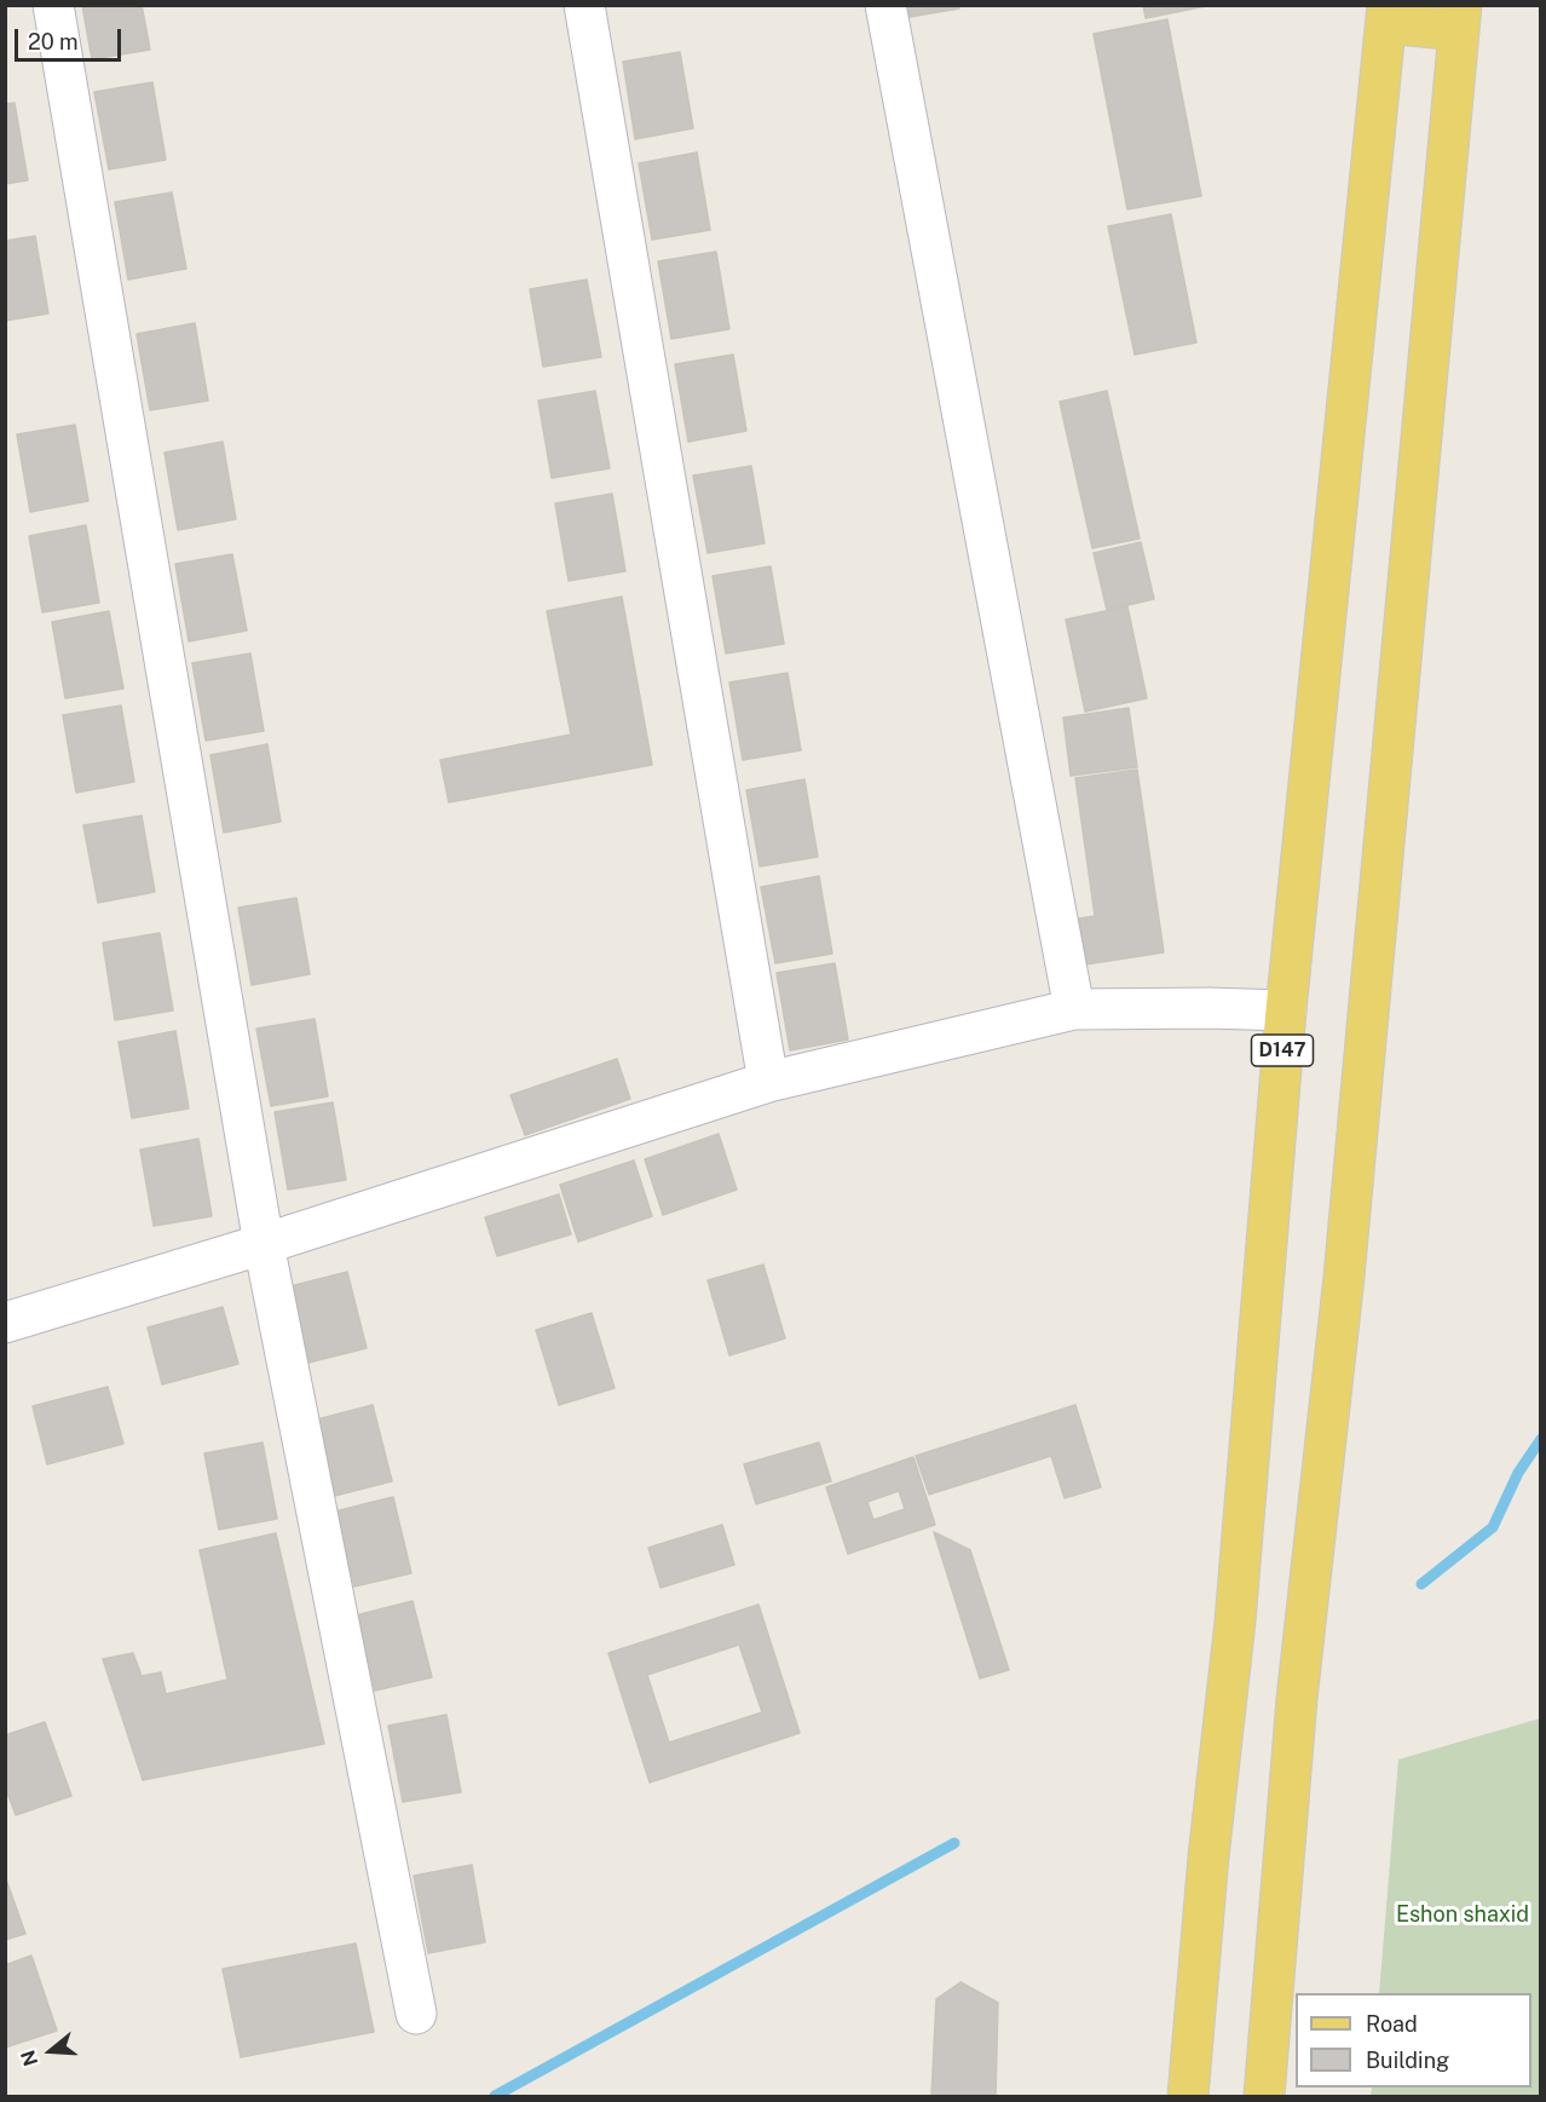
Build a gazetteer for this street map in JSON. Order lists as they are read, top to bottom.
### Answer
{
  "streets": {
    "main road": ["D147"]
  },
  "parks": ["Eshon shaxid"],
  "legend": ["Road", "Building"],
  "scale_bar": "20 m",
  "north": "left"
}
